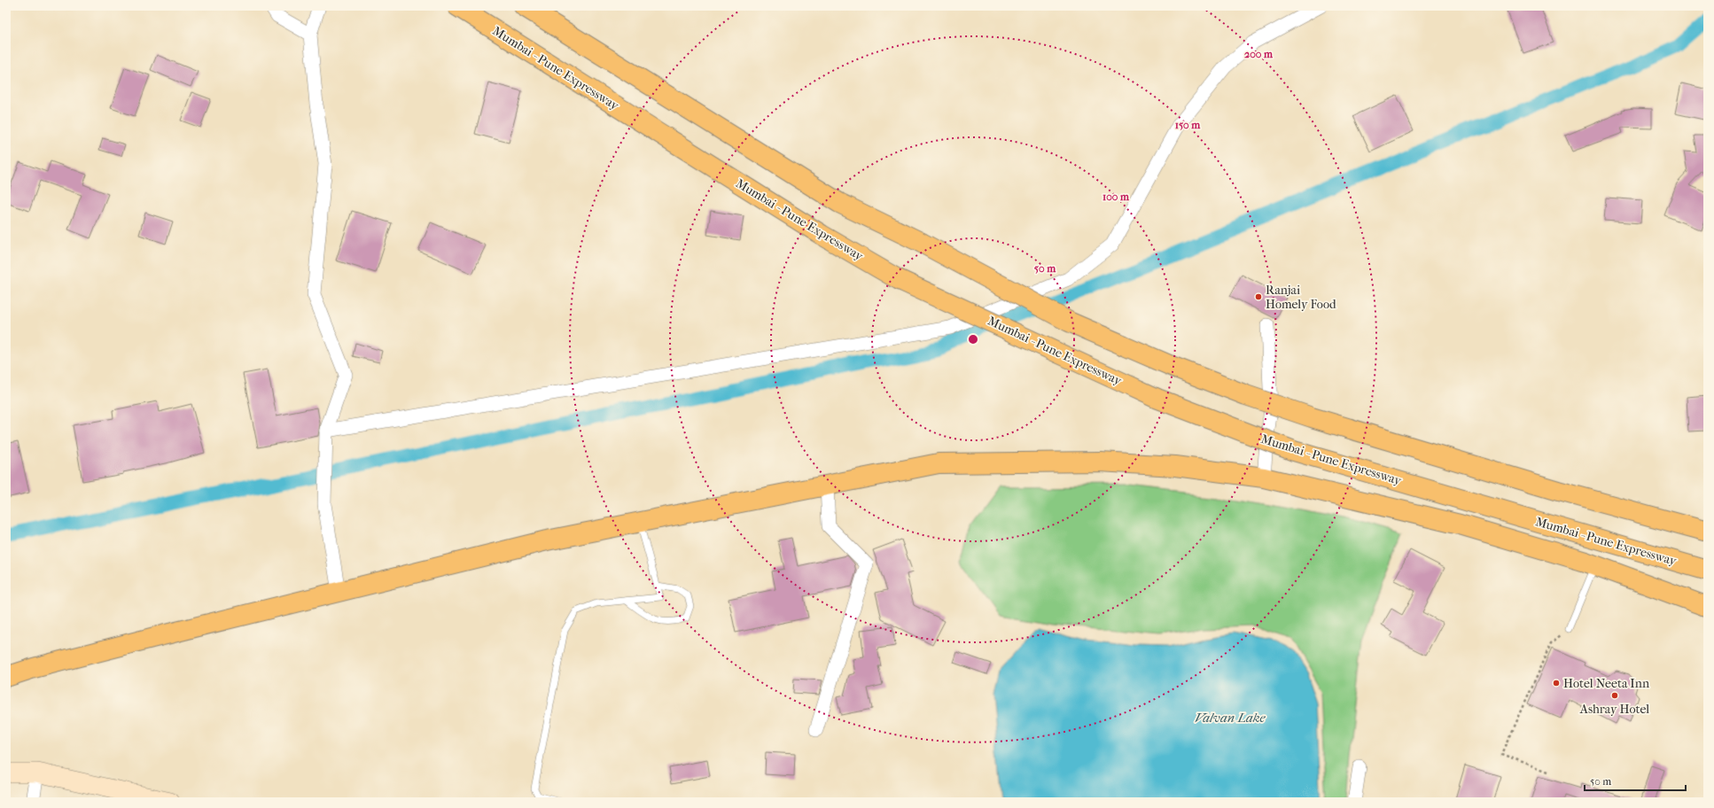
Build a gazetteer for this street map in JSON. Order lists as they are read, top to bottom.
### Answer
{
  "streets": {
    "highway": ["Mumbai - Pune Expressway"]
  },
  "water": ["Valvan Lake"],
  "places": ["Ranjai Homely Food", "Hotel Neeta Inn", "Ashray Hotel"],
  "scale_bar": "50 m",
  "rings": [
    "200 m",
    "150 m",
    "100 m",
    "50 m"
  ]
}
